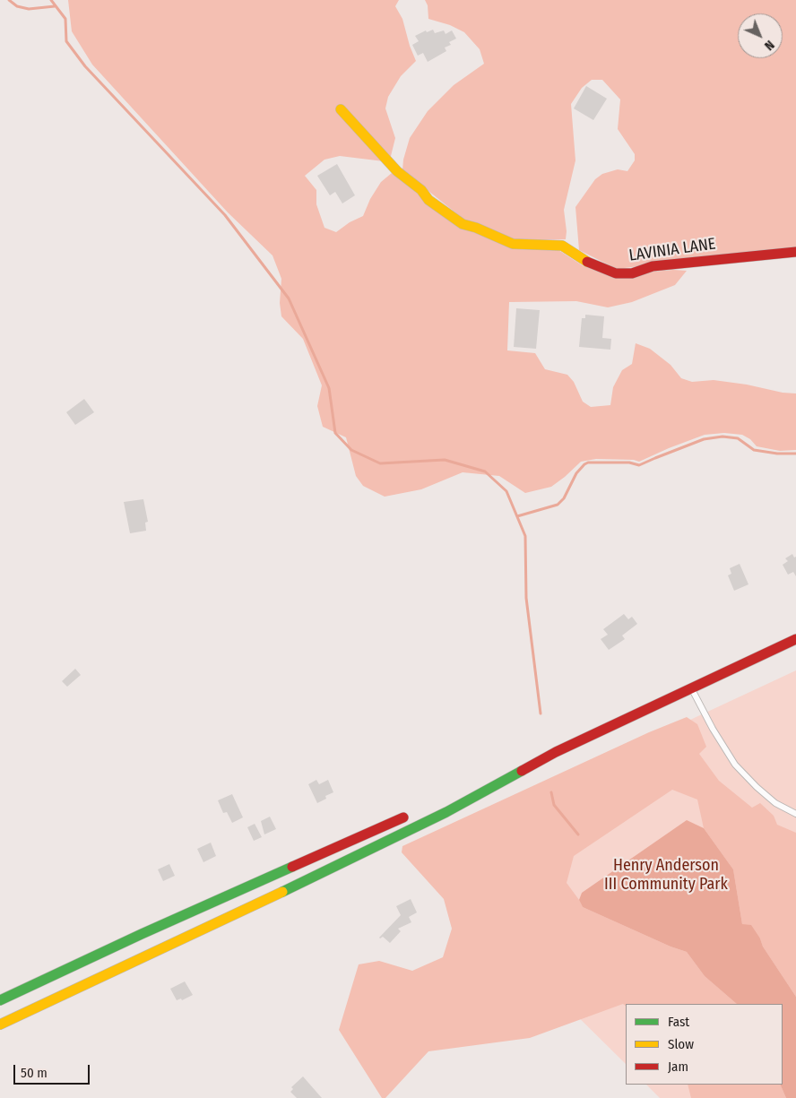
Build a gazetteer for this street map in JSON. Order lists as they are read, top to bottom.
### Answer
{
  "streets": {
    "main road": ["LAVINIA LANE"]
  },
  "parks": ["Henry Anderson III Community Park"],
  "legend": ["Fast", "Slow", "Jam"],
  "scale_bar": "50 m",
  "north": "bottom right"
}
